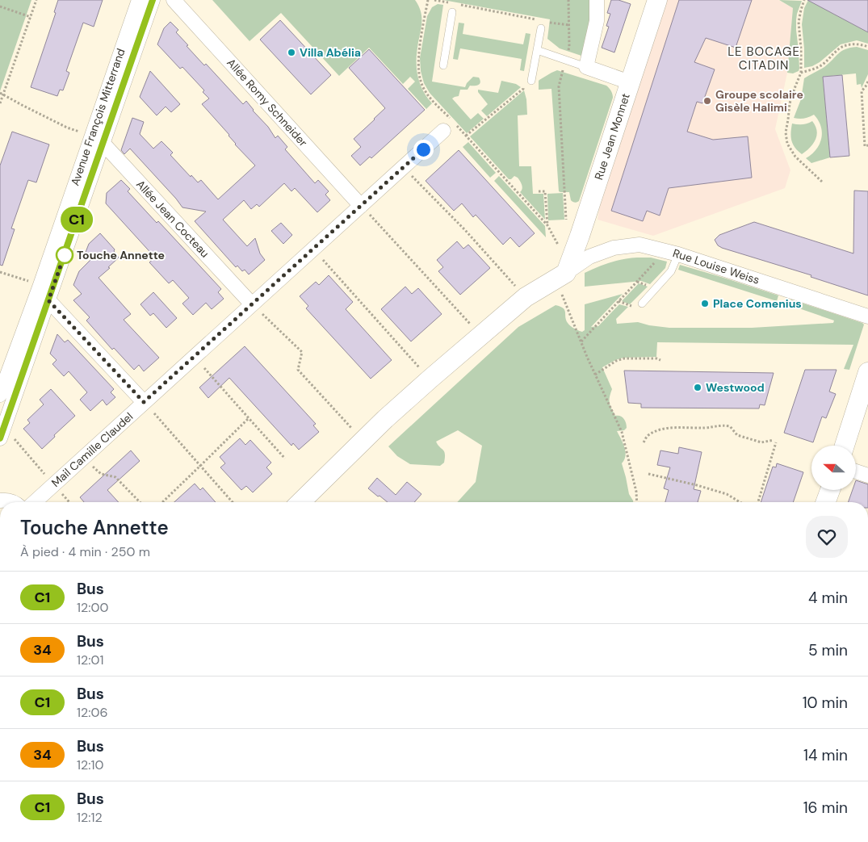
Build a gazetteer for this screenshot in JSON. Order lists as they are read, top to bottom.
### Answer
{
  "streets": {
    "street": [
      "Allée Romy Schneider",
      "Avenue François Mitterrand",
      "Rue Jean Monnet",
      "Allée Jean Cocteau",
      "Rue Louise Weiss",
      "Mail Camille Claudel"
    ]
  },
  "crossings": [
    ["Allée Romy Schneider", "Mail Camille Claudel"],
    ["Avenue François Mitterrand", "Allée Jean Cocteau"],
    ["Rue Jean Monnet", "Rue Louise Weiss"],
    ["Allée Jean Cocteau", "Mail Camille Claudel"]
  ],
  "districts": ["LE BOCAGE CITADIN"],
  "places": [
    "Villa Abélia",
    "Groupe scolaire Gisèle Halimi",
    "Touche Annette",
    "Place Comenius",
    "Westwood"
  ],
  "lines": ["bus line C1"],
  "north": "left",
  "page": {
    "on_map": "C1",
    "heading": ["Touche Annette", "À pied · 4 min · 250 m"],
    "list": [
      {
        "mark": "C1",
        "name": "Bus",
        "note": "12:00",
        "value": "4 min"
      },
      {
        "mark": "34",
        "name": "Bus",
        "note": "12:01",
        "value": "5 min"
      },
      {
        "mark": "C1",
        "name": "Bus",
        "note": "12:06",
        "value": "10 min"
      },
      {
        "mark": "34",
        "name": "Bus",
        "note": "12:10",
        "value": "14 min"
      },
      {
        "mark": "C1",
        "name": "Bus",
        "note": "12:12",
        "value": "16 min"
      }
    ]
  }
}
